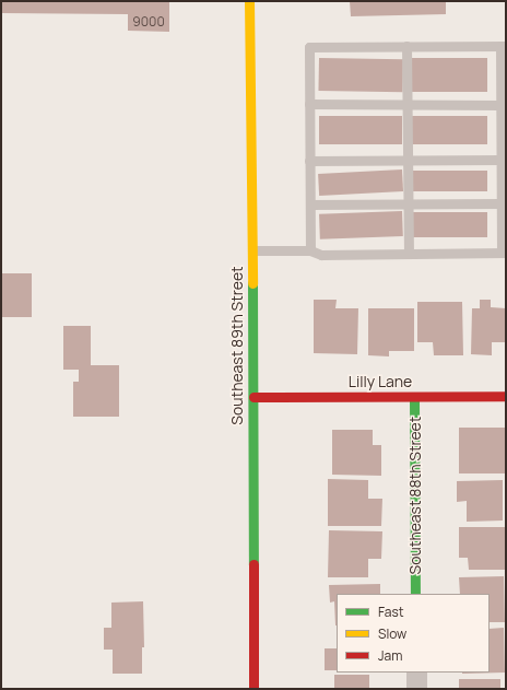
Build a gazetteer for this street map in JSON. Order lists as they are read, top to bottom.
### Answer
{
  "streets": {
    "street": ["Southeast 89th Street", "Lilly Lane", "Southeast 88th Street"]
  },
  "crossings": [
    ["Southeast 89th Street", "Lilly Lane"],
    ["Lilly Lane", "Southeast 88th Street"]
  ],
  "house_numbers": ["9000"],
  "legend": ["Fast", "Slow", "Jam"]
}
